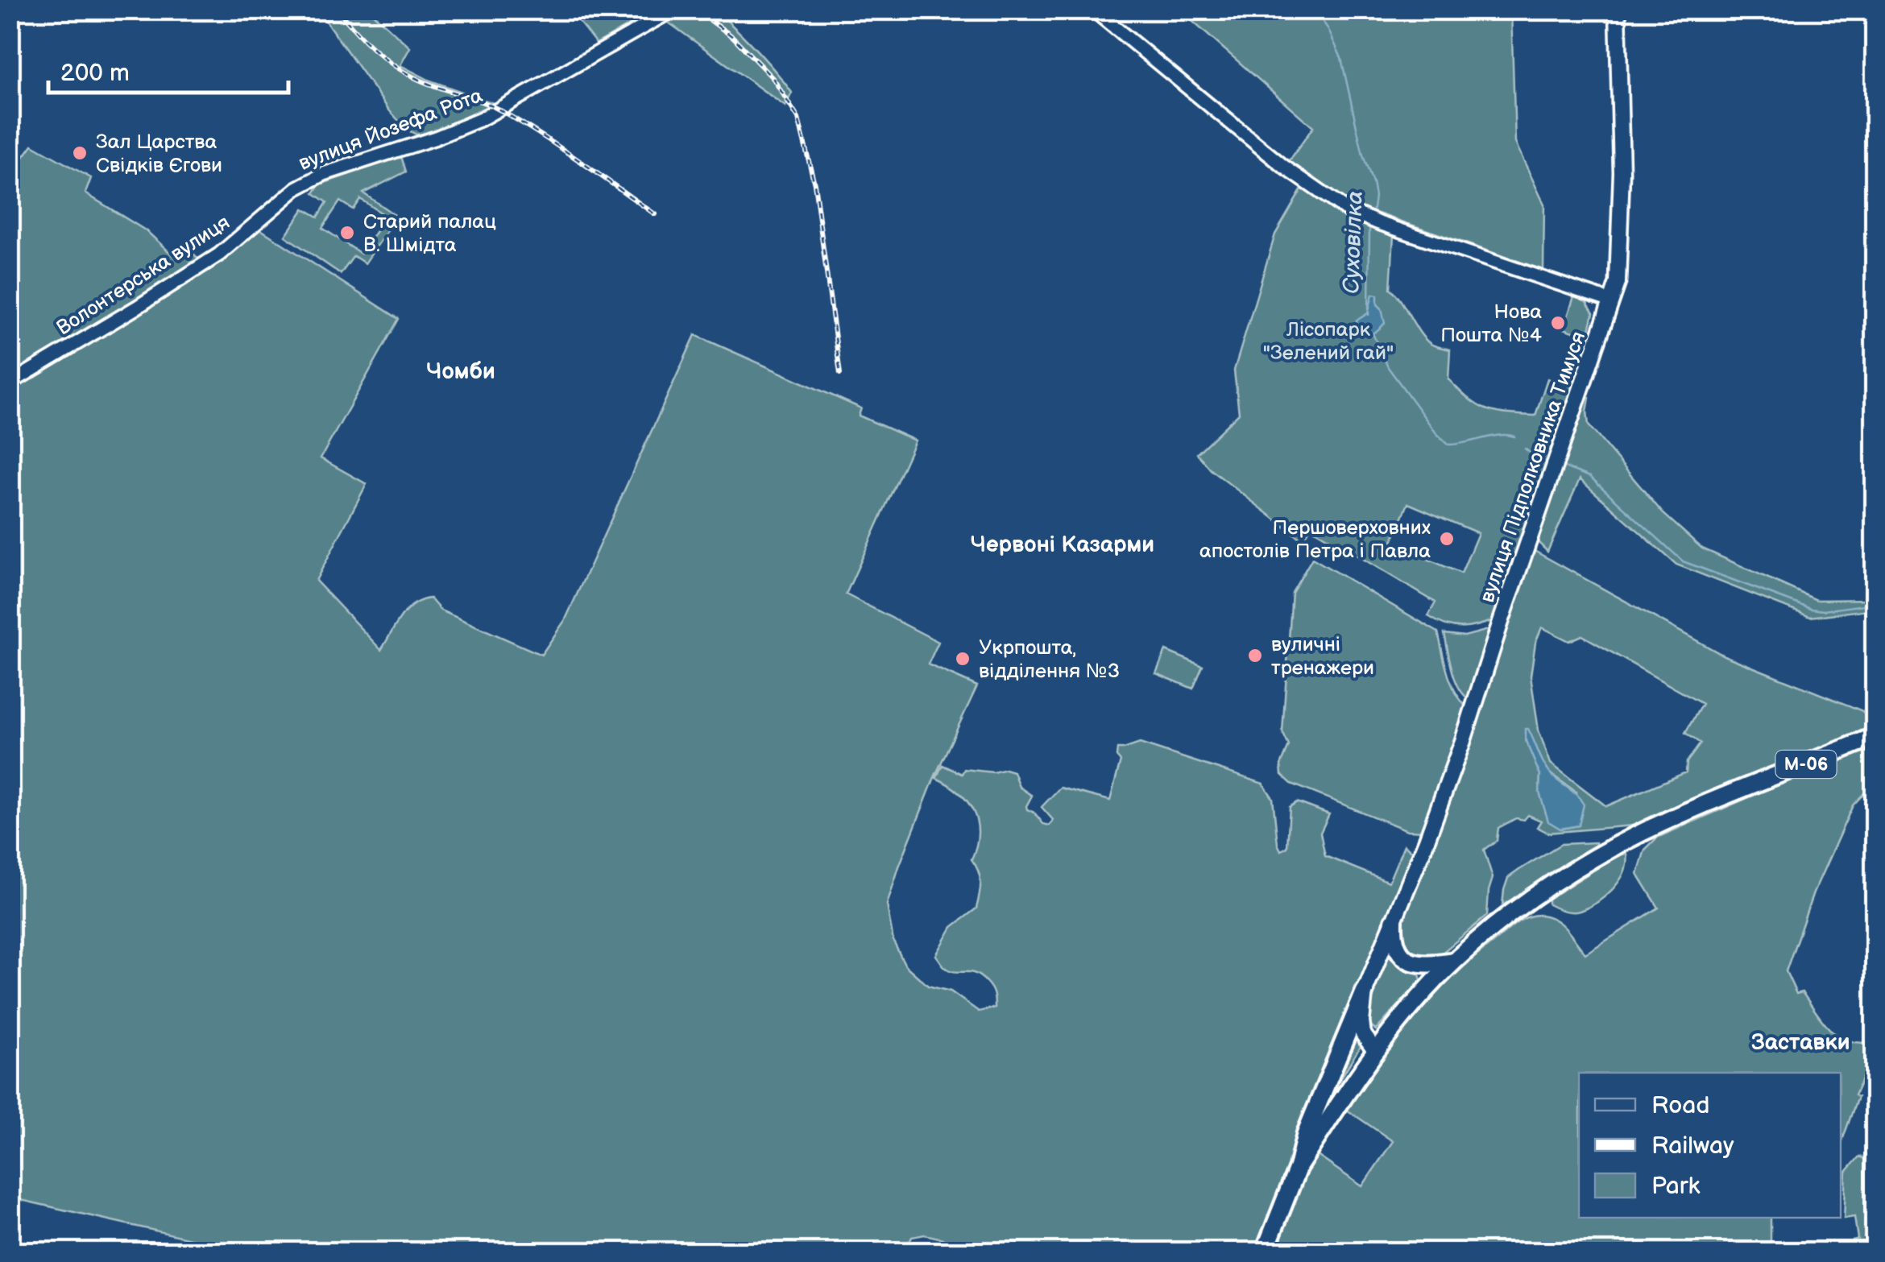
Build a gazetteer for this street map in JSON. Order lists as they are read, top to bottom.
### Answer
{
  "streets": {
    "highway": ["М-06"],
    "main road": ["вулиця Підполковника Тимуся"],
    "street": ["вулиця Йозефа Рота", "Волонтерська вулиця"]
  },
  "crossings": [
    ["вулиця Йозефа Рота", "Волонтерська вулиця"],
    ["вулиця Підполковника Тимуся", "М-06"]
  ],
  "districts": ["Чомби", "Червоні Казарми", "Заставки"],
  "water": ["Суховілка"],
  "parks": ["Лісопарк \"Зелений гай\""],
  "places": [
    "Зал Царства Свідків Єгови",
    "Старий палац В. Шмідта",
    "Нова Пошта №4",
    "Першоверховних апостолів Петра і Павла",
    "вуличні тренажери",
    "Укрпошта, відділення №3"
  ],
  "legend": ["Road", "Railway", "Park"],
  "scale_bar": "200 m"
}
